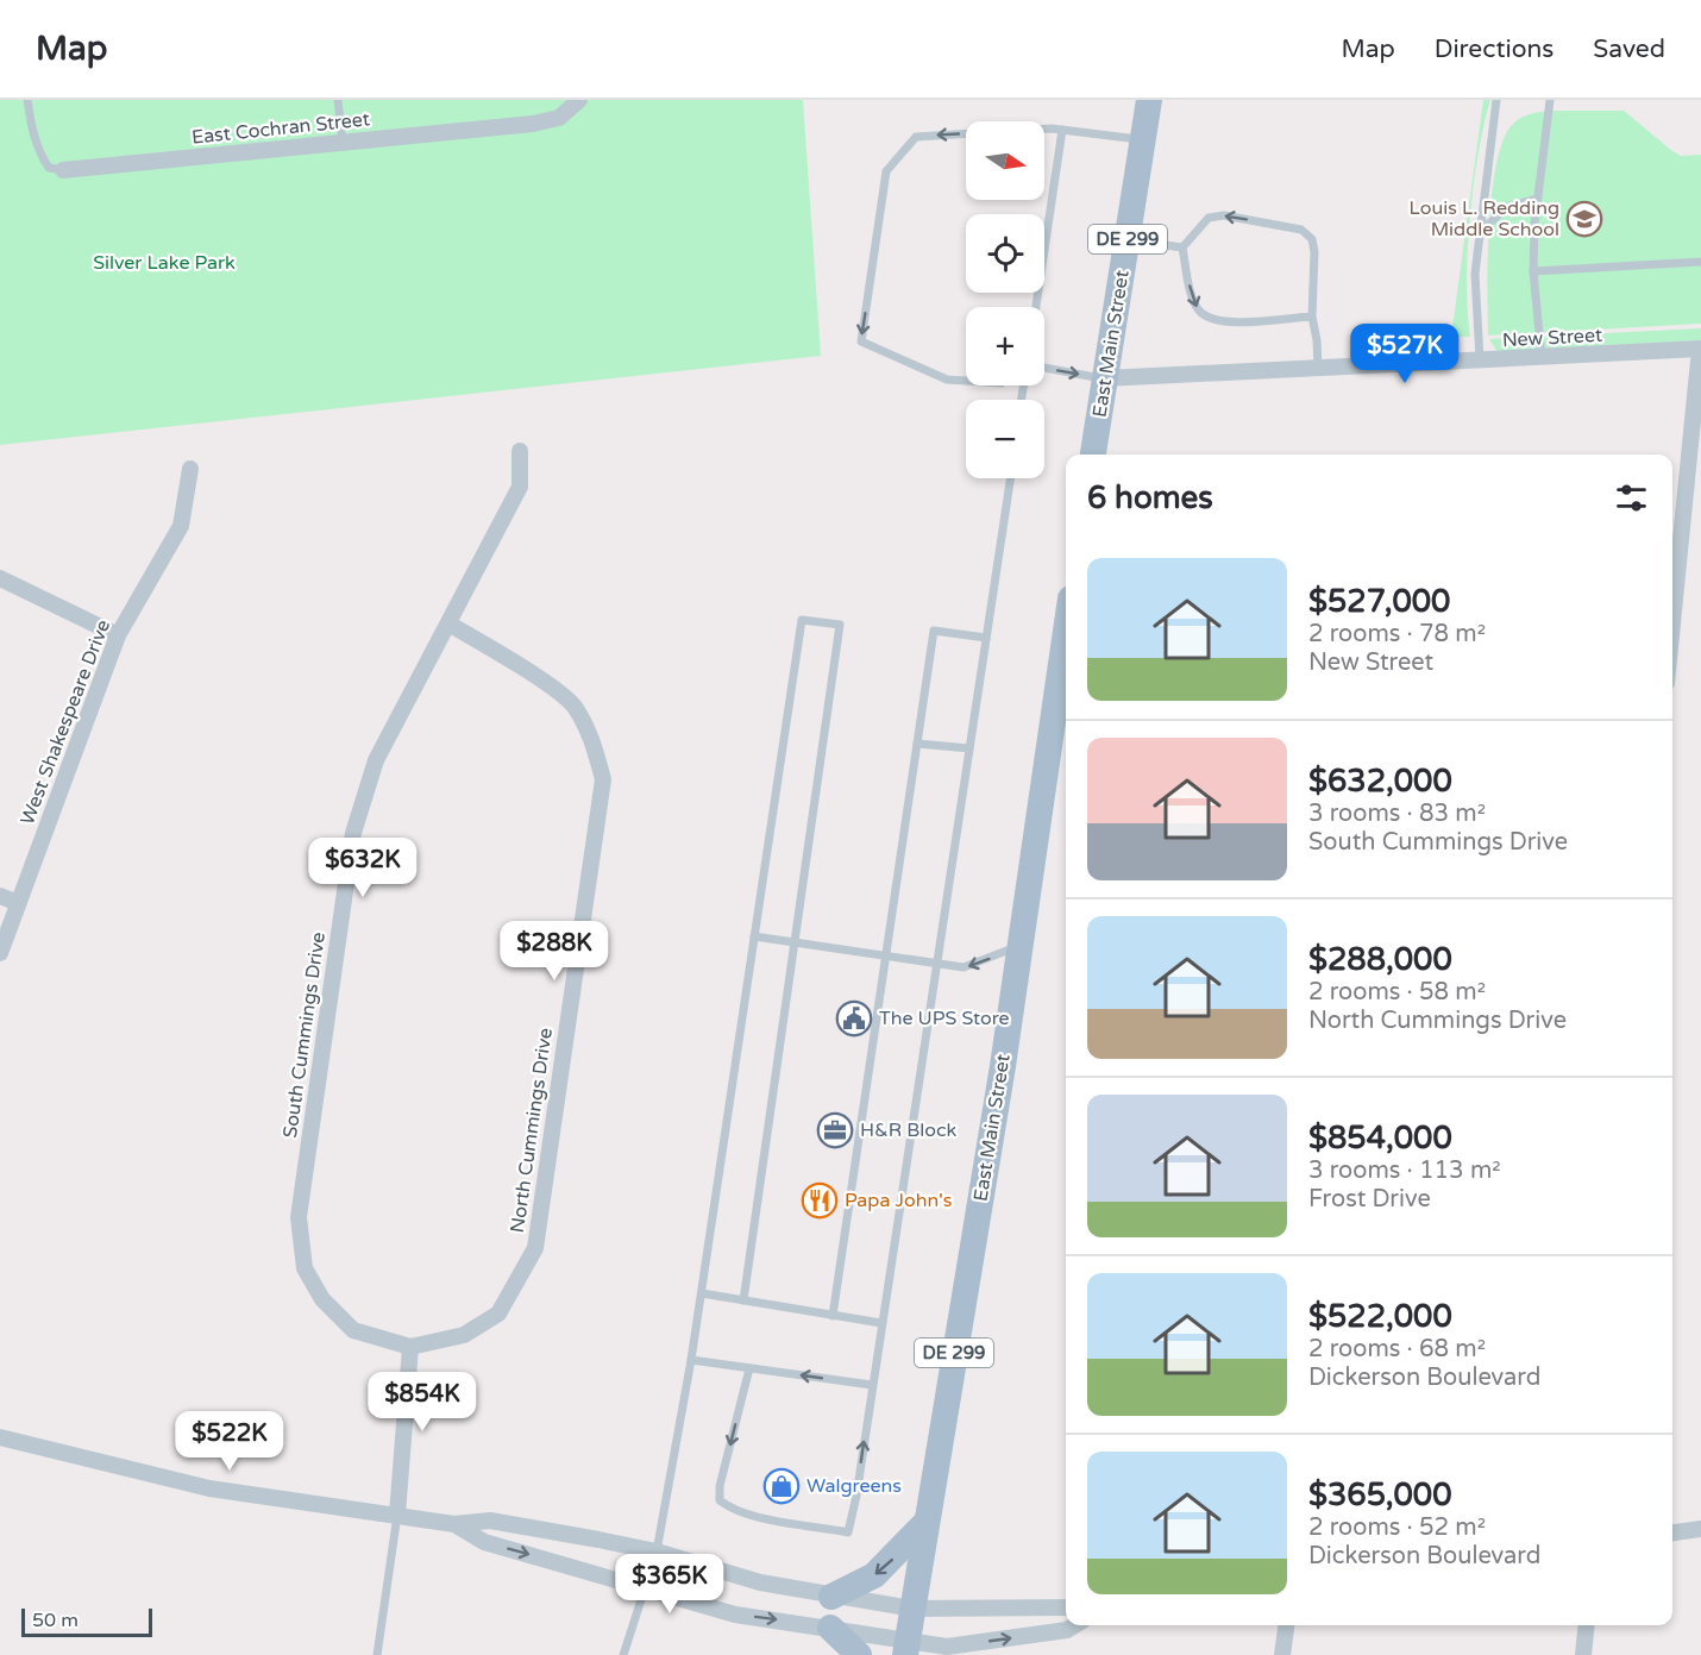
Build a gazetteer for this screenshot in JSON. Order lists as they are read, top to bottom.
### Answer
{
  "streets": {
    "main road": ["DE 299", "East Main Street"],
    "street": [
      "East Cochran Street",
      "New Street",
      "West Shakespeare Drive",
      "South Cummings Drive",
      "North Cummings Drive"
    ]
  },
  "crossings": [
    ["New Street", "East Main Street"],
    ["South Cummings Drive", "North Cummings Drive"]
  ],
  "parks": ["Silver Lake Park"],
  "places": {
    "school or university": ["Louis L. Redding Middle School"],
    "public building": ["The UPS Store"],
    "office": ["H&R Block"],
    "restaurant": ["Papa John's"],
    "shop": ["Walgreens"]
  },
  "scale_bar": "50 m",
  "north": "right",
  "page": {
    "header": "Map",
    "nav": ["Map", "Directions", "Saved"],
    "map_buttons": ["+", "−"],
    "price": [
      "$527K",
      "$632K",
      "$288K",
      "$854K",
      "$522K",
      "$365K"
    ],
    "heading": "6 homes",
    "list": [
      {
        "name": "$527,000",
        "note": "2 rooms · 78 m² · New Street"
      },
      {
        "name": "$632,000",
        "note": "3 rooms · 83 m² · South Cummings Drive"
      },
      {
        "name": "$288,000",
        "note": "2 rooms · 58 m² · North Cummings Drive"
      },
      {
        "name": "$854,000",
        "note": "3 rooms · 113 m² · Frost Drive"
      },
      {
        "name": "$522,000",
        "note": "2 rooms · 68 m² · Dickerson Boulevard"
      },
      {
        "name": "$365,000",
        "note": "2 rooms · 52 m² · Dickerson Boulevard"
      }
    ],
    "scale": "50 m"
  }
}
